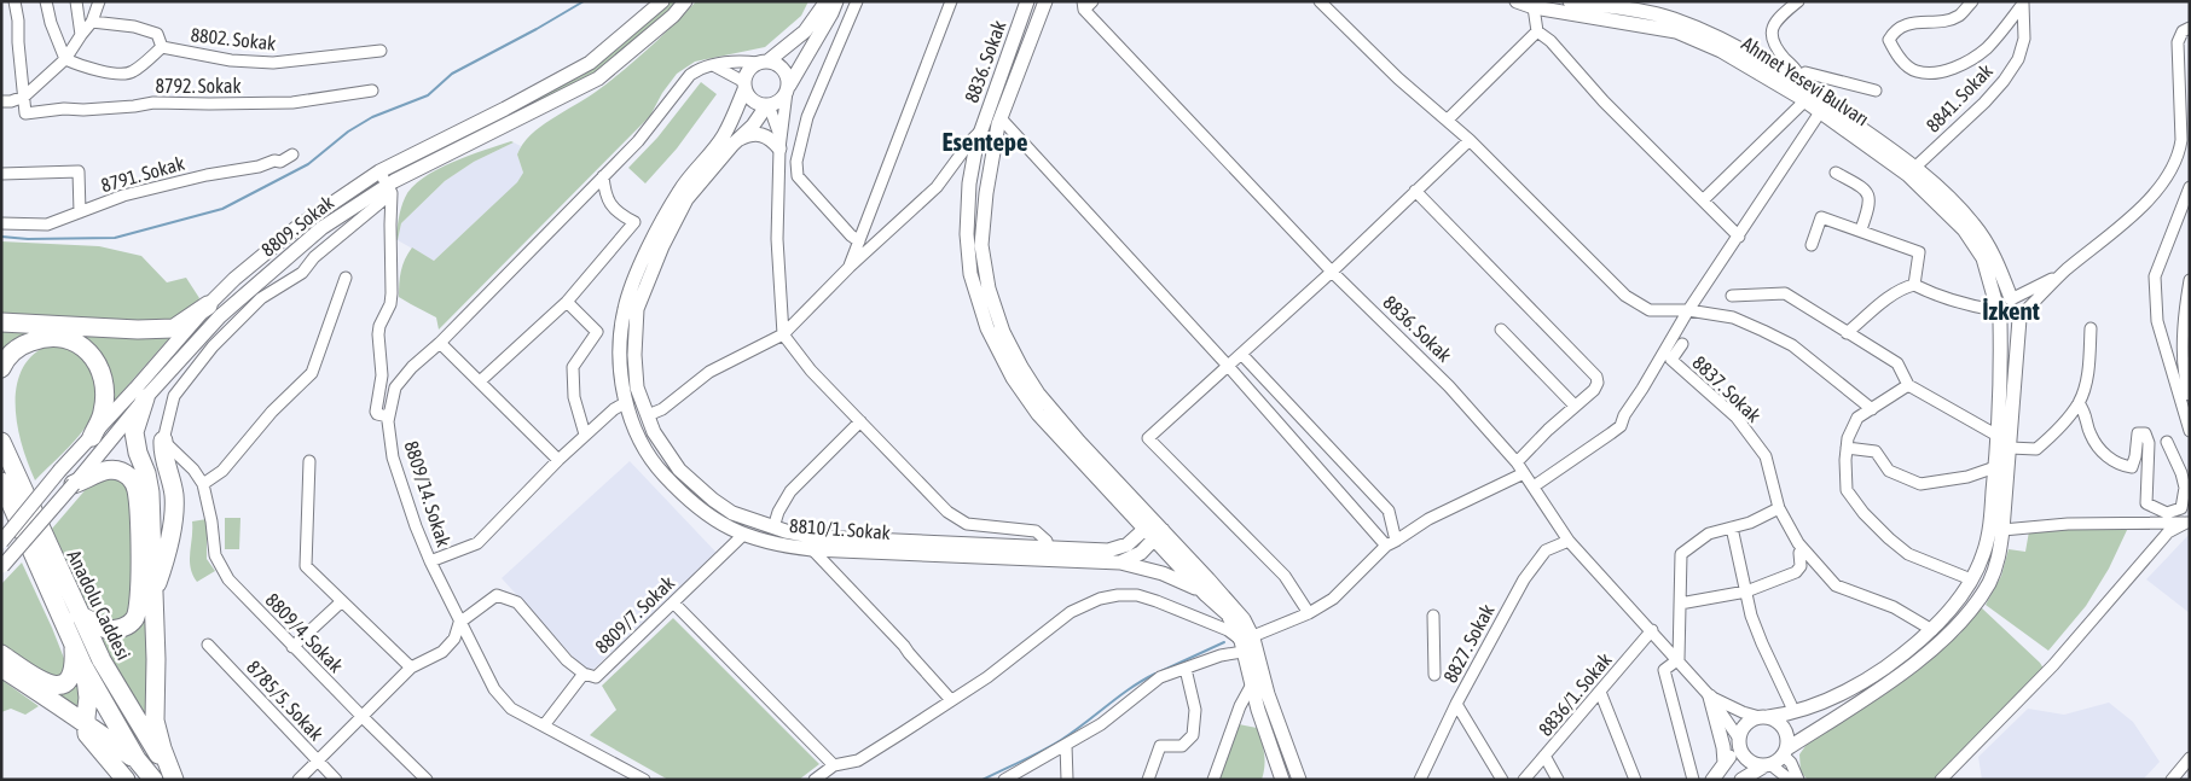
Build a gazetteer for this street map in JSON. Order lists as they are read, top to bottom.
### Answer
{
  "streets": {
    "highway": ["Anadolu Caddesi"],
    "street": [
      "8802. Sokak",
      "8836. Sokak",
      "Ahmet Yesevi Bulvarı",
      "8792. Sokak",
      "8841. Sokak",
      "8791. Sokak",
      "8809. Sokak",
      "8837. Sokak",
      "8809/14. Sokak",
      "8810/1. Sokak",
      "8809/7. Sokak",
      "8809/4. Sokak",
      "8827. Sokak",
      "8836/1. Sokak",
      "8785/5. Sokak"
    ]
  },
  "crossings": [
    ["8836. Sokak", "8810/1. Sokak"],
    ["8836. Sokak", "8827. Sokak"],
    ["8836. Sokak", "8836/1. Sokak"],
    ["Ahmet Yesevi Bulvarı", "8841. Sokak"],
    ["Ahmet Yesevi Bulvarı", "8837. Sokak"],
    ["8809/14. Sokak", "8810/1. Sokak"],
    ["8809/14. Sokak", "8809/7. Sokak"],
    ["8810/1. Sokak", "8809/7. Sokak"]
  ],
  "districts": ["Esentepe", "İzkent"]
}
